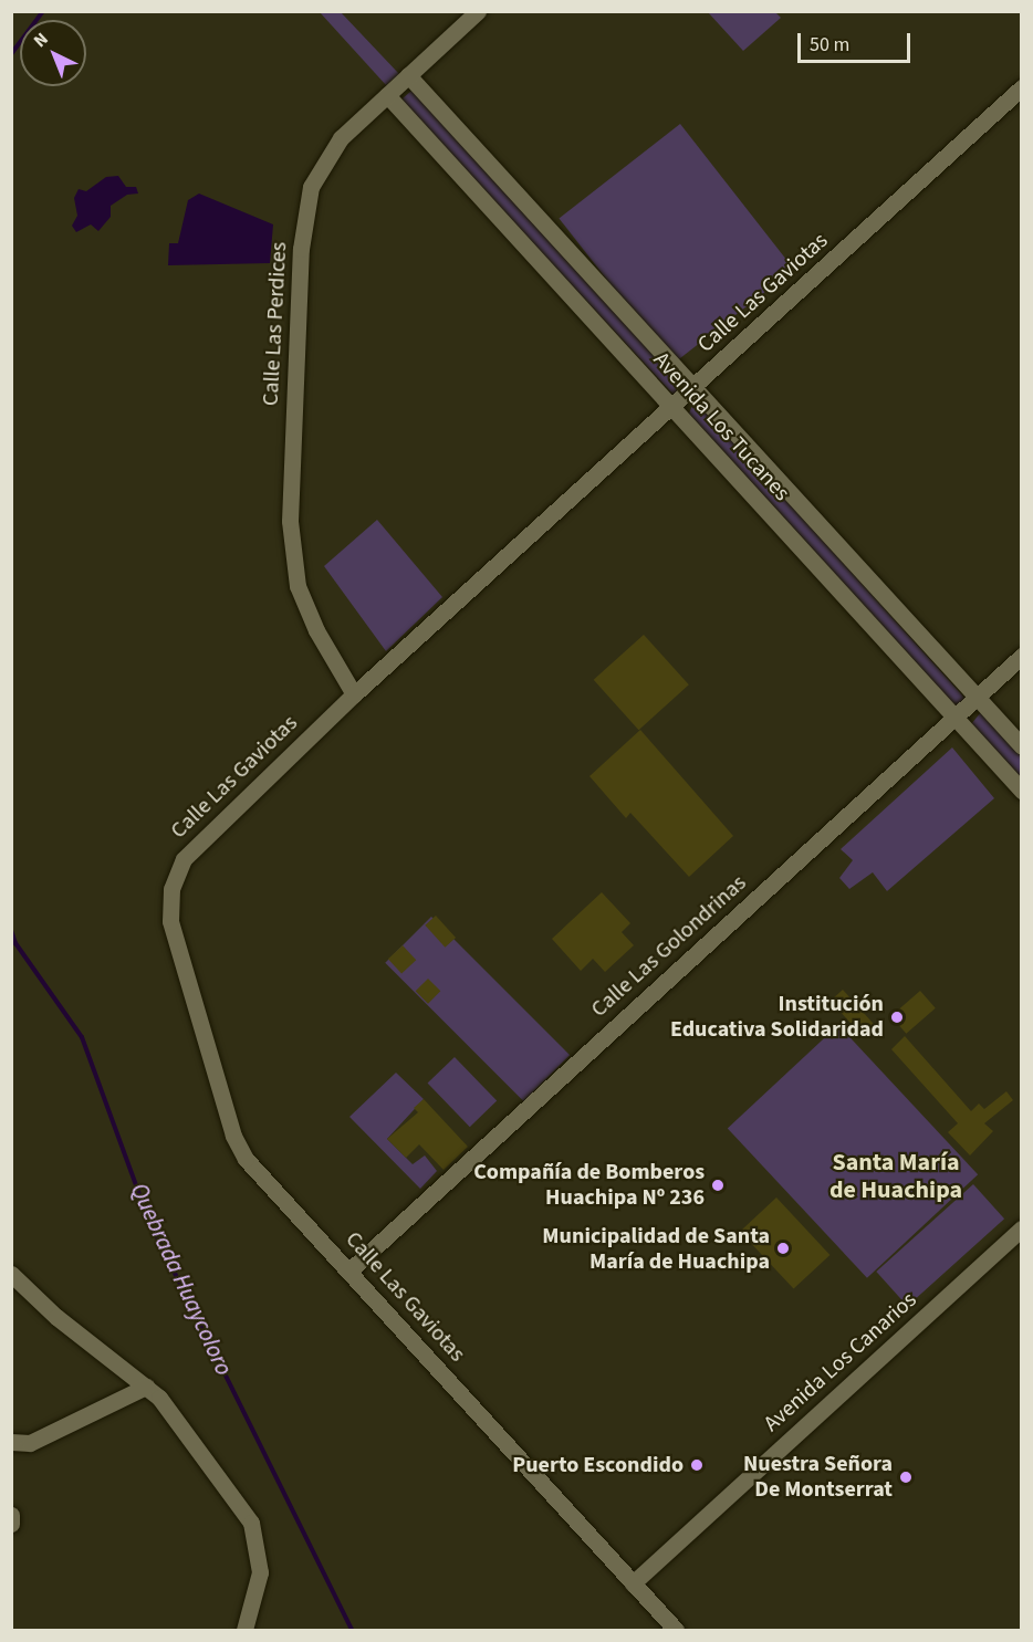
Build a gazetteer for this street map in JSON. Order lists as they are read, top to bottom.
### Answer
{
  "streets": {
    "street": [
      "Calle Las Gaviotas",
      "Calle Las Perdices",
      "Avenida Los Tucanes",
      "Calle Las Golondrinas",
      "Avenida Los Canarios"
    ]
  },
  "crossings": [
    ["Calle Las Gaviotas", "Calle Las Perdices"],
    ["Calle Las Gaviotas", "Avenida Los Tucanes"],
    ["Calle Las Gaviotas", "Calle Las Golondrinas"],
    ["Calle Las Gaviotas", "Avenida Los Canarios"],
    ["Calle Las Perdices", "Avenida Los Tucanes"],
    ["Avenida Los Tucanes", "Calle Las Golondrinas"]
  ],
  "districts": ["Santa María de Huachipa"],
  "water": ["Quebrada Huaycoloro"],
  "places": [
    "Institución Educativa Solidaridad",
    "Compañía de Bomberos Huachipa Nº 236",
    "Municipalidad de Santa María de Huachipa",
    "Puerto Escondido",
    "Nuestra Señora De Montserrat"
  ],
  "scale_bar": "50 m",
  "north": "top left"
}
